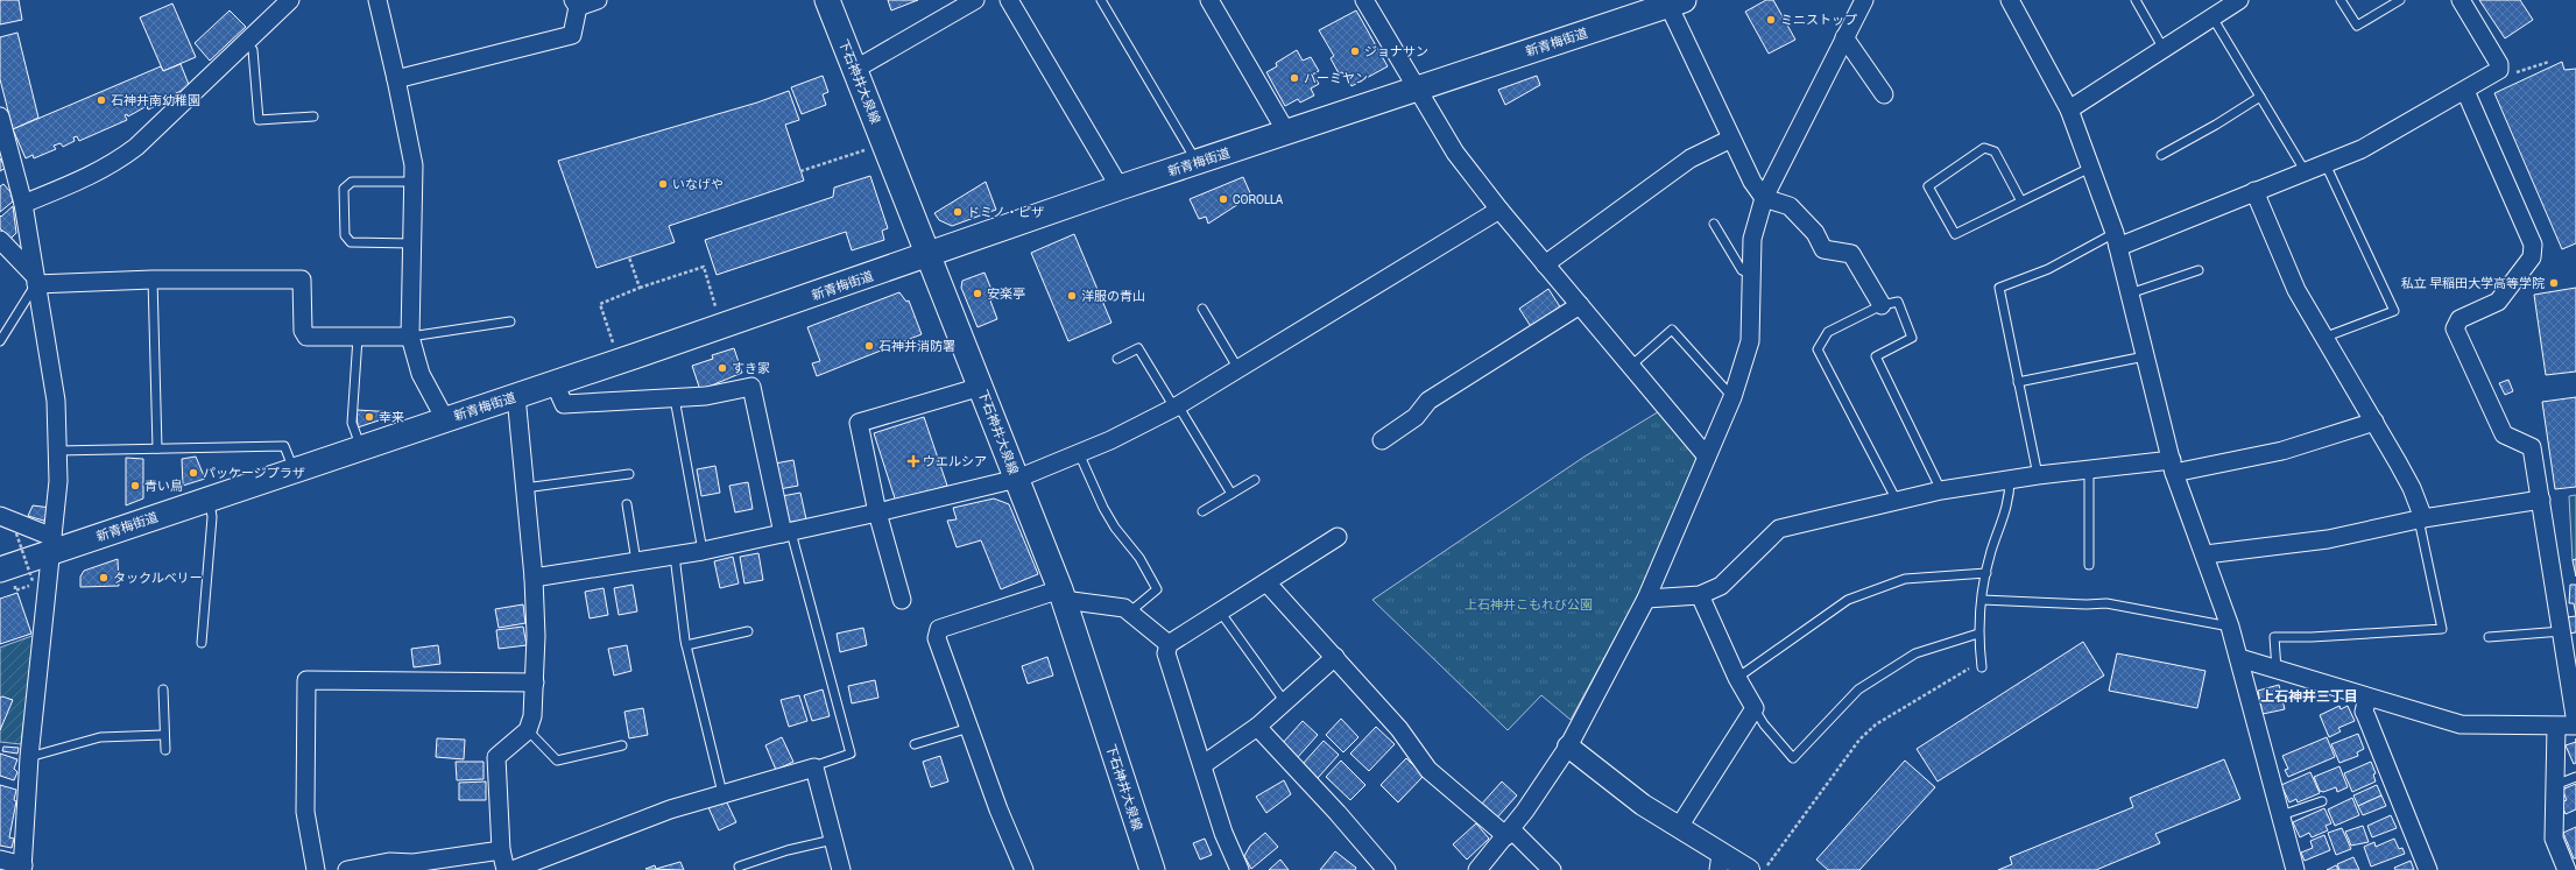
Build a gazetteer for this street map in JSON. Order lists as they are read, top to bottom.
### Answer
{
  "streets": {
    "main road": ["新青梅街道", "下石神井大泉線"]
  },
  "crossings": [
    ["新青梅街道", "下石神井大泉線"]
  ],
  "districts": ["上石神井三丁目"],
  "parks": ["上石神井こもれび公園"],
  "places": {
    "other": [
      "ミニストップ",
      "ジョナサン",
      "バーミヤン",
      "石神井南幼稚園",
      "いなげや",
      "COROLLA",
      "ドミノ・ピザ",
      "私立 早稲田大学高等学院",
      "安楽亭",
      "洋服の青山",
      "石神井消防署",
      "すき家",
      "幸来",
      "パッケージプラザ",
      "青い鳥",
      "タックルベリー"
    ],
    "health": ["ウエルシア"]
  }
}
